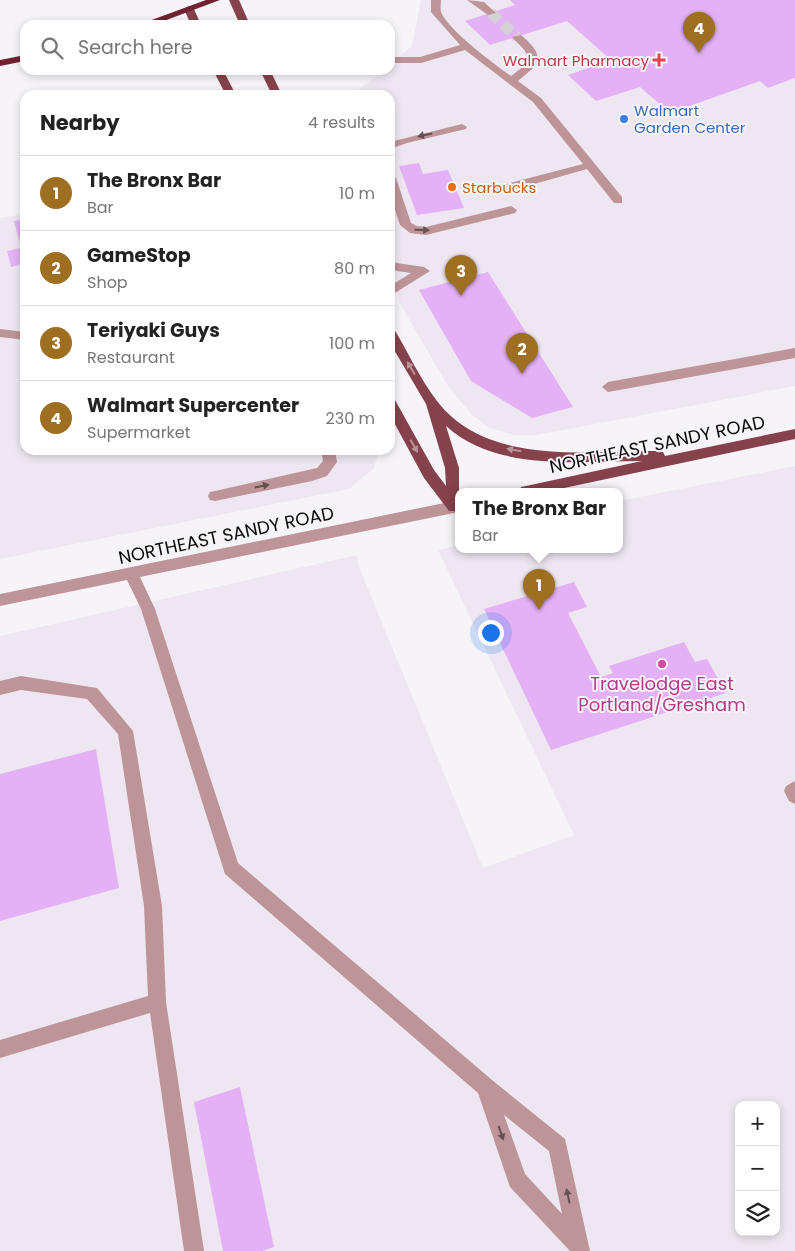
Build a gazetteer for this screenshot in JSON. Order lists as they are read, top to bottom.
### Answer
{
  "streets": {
    "main road": ["NORTHEAST SANDY ROAD"]
  },
  "places": {
    "health": ["Walmart Pharmacy"],
    "other": ["Walmart Garden Center", "Starbucks", "Travelodge East Portland/Gresham"]
  },
  "page": {
    "pins": [
      "4",
      "3",
      "2",
      "1"
    ],
    "search": "Search here",
    "heading": ["Nearby", "4 results"],
    "list": [
      {
        "mark": "1",
        "name": "The Bronx Bar",
        "note": "Bar",
        "value": "10 m"
      },
      {
        "mark": "2",
        "name": "GameStop",
        "note": "Shop",
        "value": "80 m"
      },
      {
        "mark": "3",
        "name": "Teriyaki Guys",
        "note": "Restaurant",
        "value": "100 m"
      },
      {
        "mark": "4",
        "name": "Walmart Supercenter",
        "note": "Supermarket",
        "value": "230 m"
      }
    ],
    "popup": ["The Bronx Bar", "Bar"],
    "map_buttons": ["+", "−"]
  }
}
